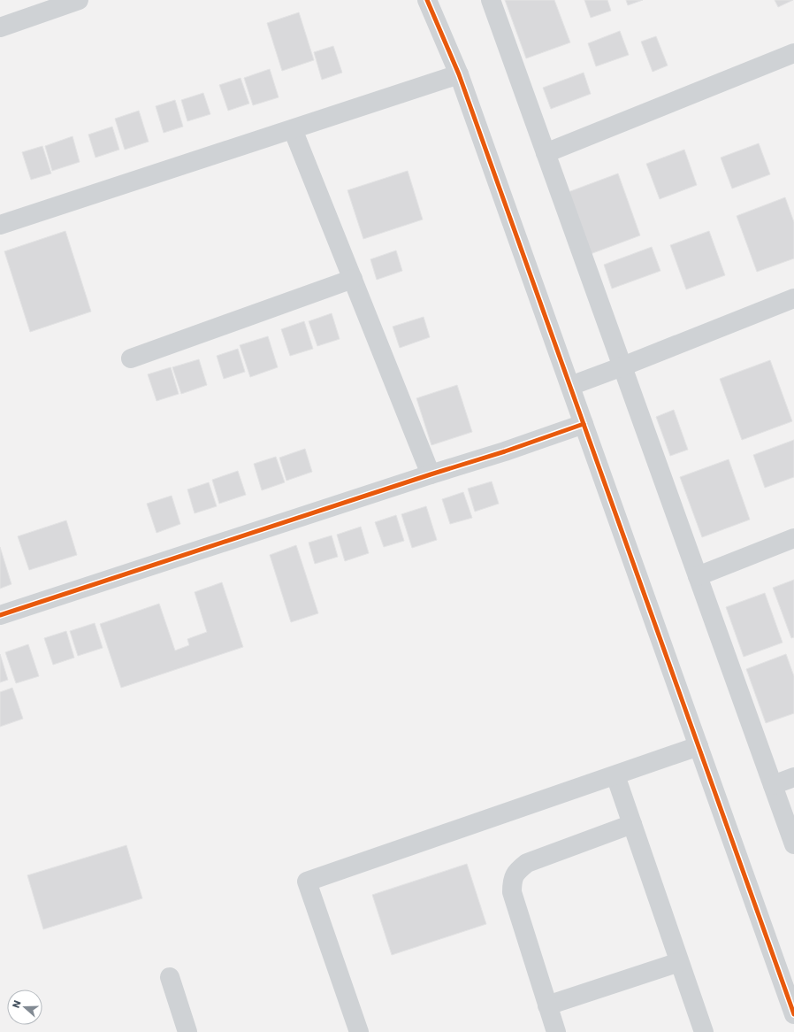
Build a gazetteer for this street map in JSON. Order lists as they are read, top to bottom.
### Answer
{
  "north": "left"
}
